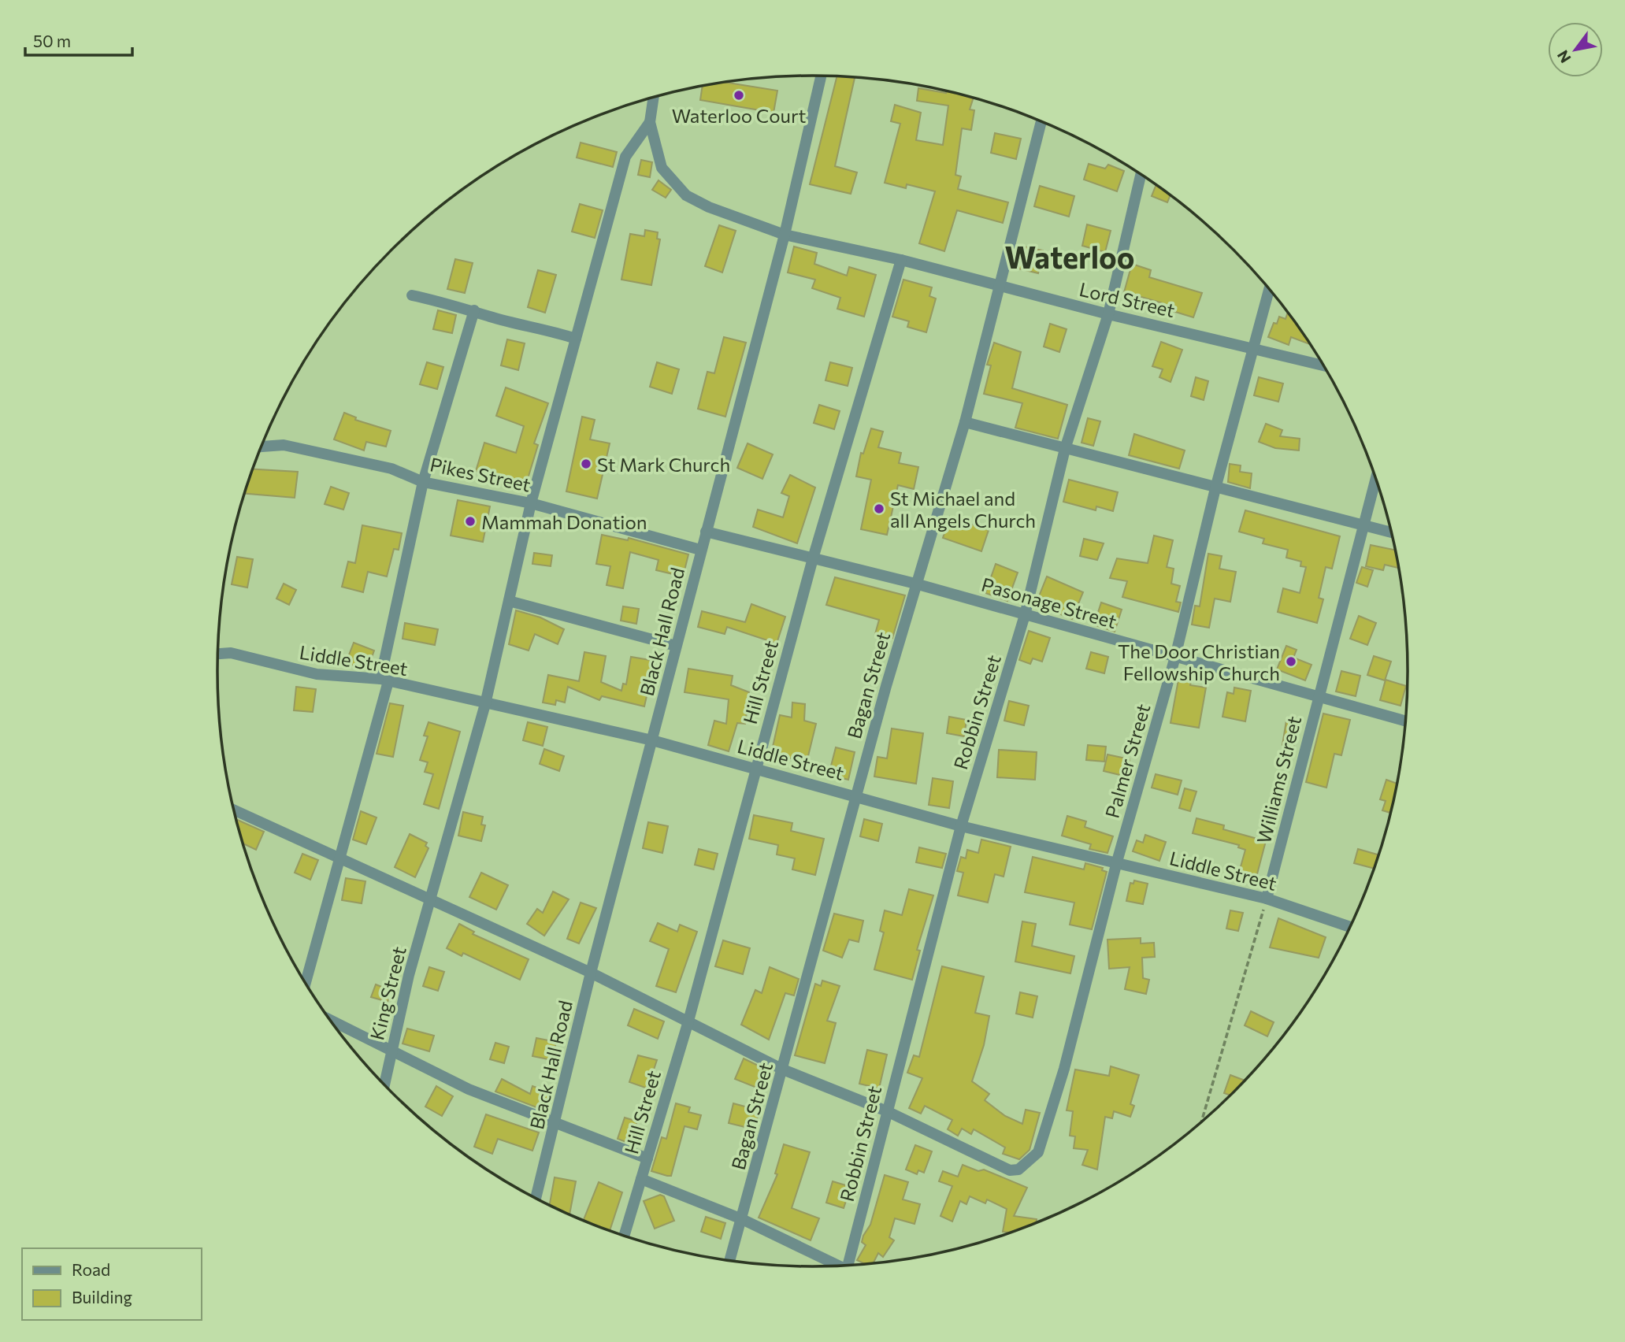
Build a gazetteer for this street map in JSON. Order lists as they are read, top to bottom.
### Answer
{
  "streets": {
    "street": [
      "Lord Street",
      "Pikes Street",
      "Pasonage Street",
      "Black Hall Road",
      "Liddle Street",
      "Hill Street",
      "Bagan Street",
      "Robbin Street",
      "Palmer Street",
      "Williams Street",
      "King Street"
    ]
  },
  "crossings": [
    ["Lord Street", "Black Hall Road"],
    ["Lord Street", "Hill Street"],
    ["Lord Street", "Bagan Street"],
    ["Lord Street", "Robbin Street"],
    ["Lord Street", "Palmer Street"],
    ["Lord Street", "King Street"],
    ["Pikes Street", "Black Hall Road"],
    ["Pikes Street", "King Street"],
    ["Pasonage Street", "Black Hall Road"],
    ["Pasonage Street", "Hill Street"],
    ["Pasonage Street", "Bagan Street"],
    ["Pasonage Street", "Robbin Street"],
    ["Pasonage Street", "Palmer Street"],
    ["Pasonage Street", "Williams Street"],
    ["Black Hall Road", "Liddle Street"],
    ["Liddle Street", "Hill Street"],
    ["Liddle Street", "Bagan Street"],
    ["Liddle Street", "Robbin Street"],
    ["Liddle Street", "Palmer Street"],
    ["Liddle Street", "Williams Street"],
    ["Liddle Street", "King Street"],
    ["Robbin Street", "Palmer Street"]
  ],
  "districts": ["Waterloo"],
  "places": [
    "Waterloo Court",
    "St Mark Church",
    "St Michael and all Angels Church",
    "Mammah Donation",
    "The Door Christian Fellowship Church"
  ],
  "legend": ["Road", "Building"],
  "scale_bar": "50 m",
  "north": "bottom left"
}
